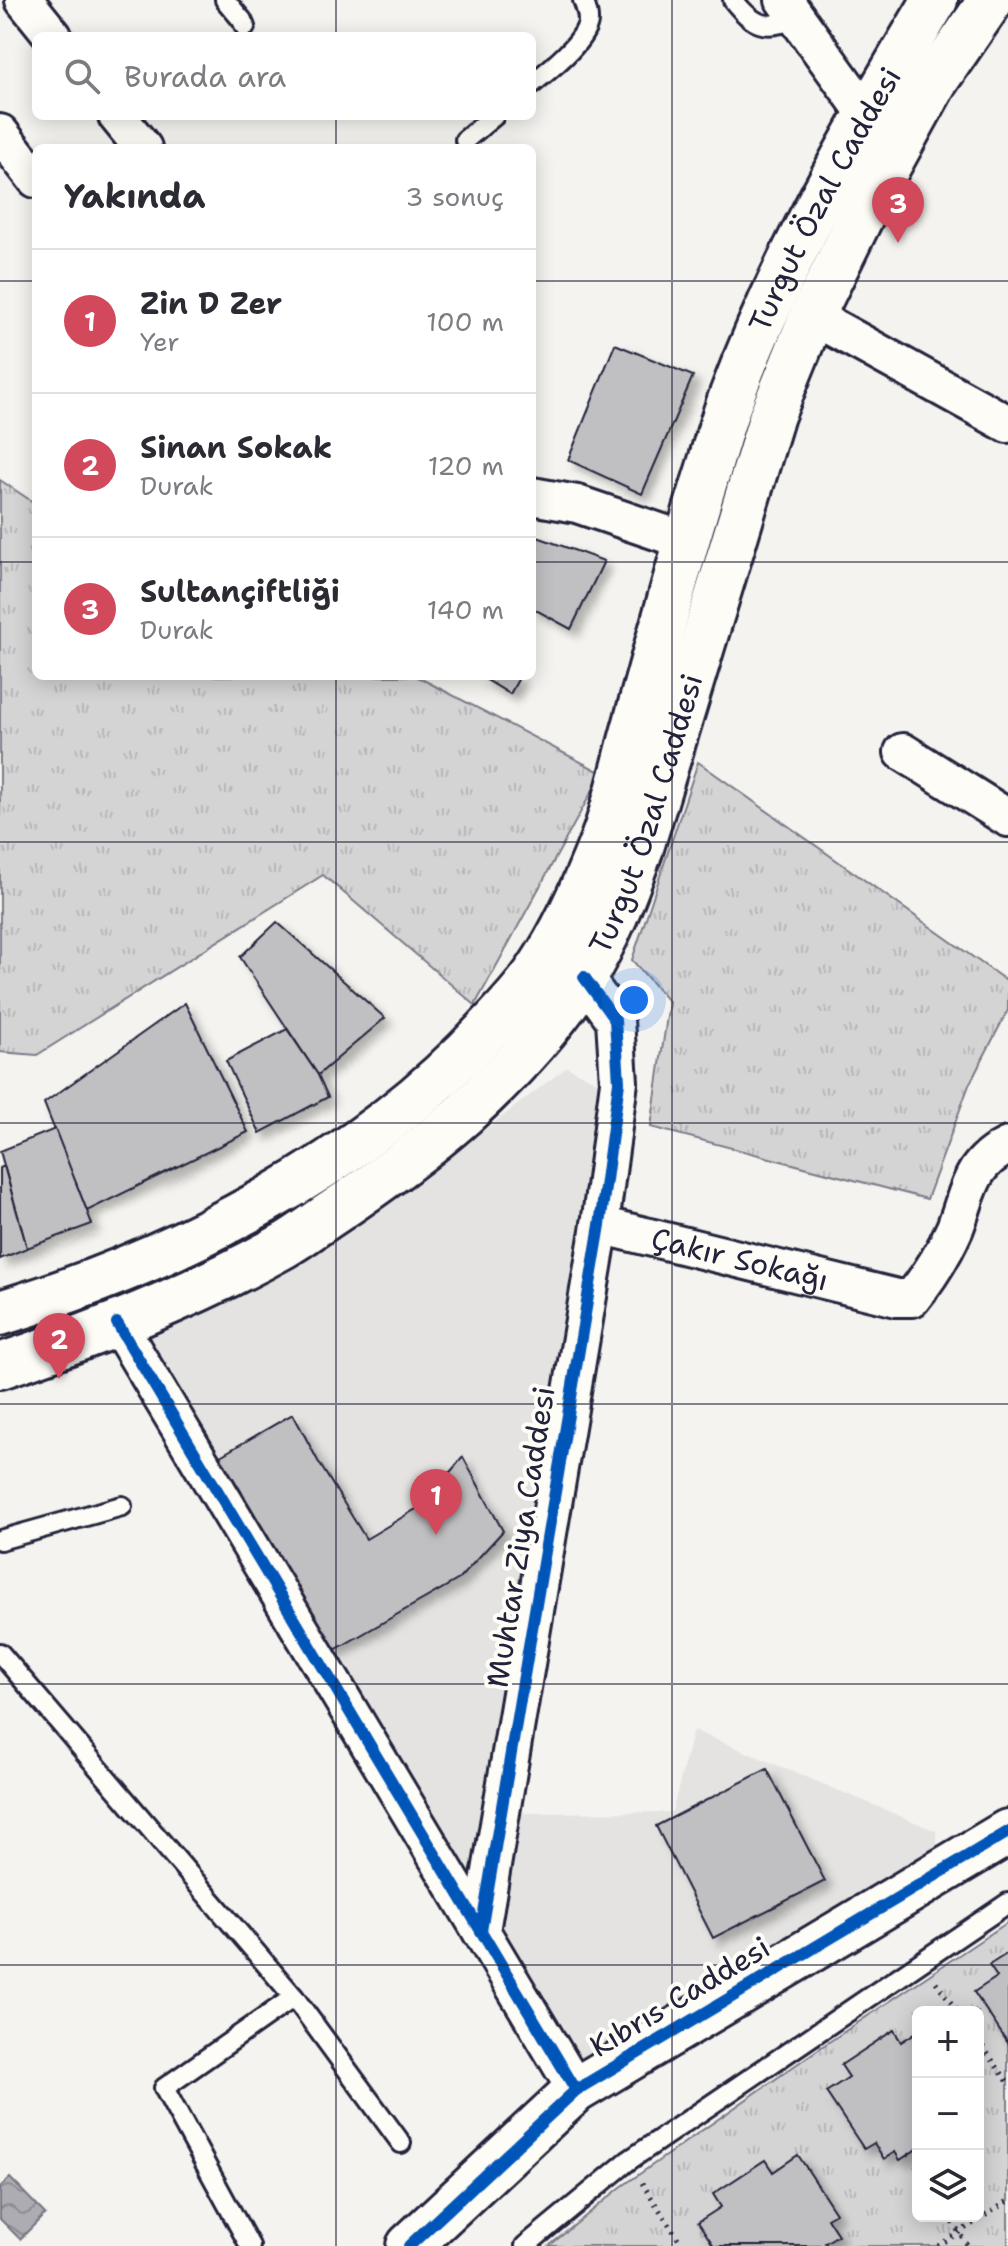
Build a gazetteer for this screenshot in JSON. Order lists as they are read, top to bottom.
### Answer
{
  "streets": {
    "main road": ["Turgut Özal Caddesi", "Kıbrıs Caddesi"],
    "street": ["Çakır Sokağı", "Muhtar Ziya Caddesi"]
  },
  "crossings": [
    ["Turgut Özal Caddesi", "Muhtar Ziya Caddesi"],
    ["Çakır Sokağı", "Muhtar Ziya Caddesi"]
  ],
  "page": {
    "search": "Burada ara",
    "heading": ["Yakında", "3 sonuç"],
    "pins": ["3", "2", "1"],
    "list": [
      {
        "mark": "1",
        "name": "Zin D Zer",
        "note": "Yer",
        "value": "100 m"
      },
      {
        "mark": "2",
        "name": "Sinan Sokak",
        "note": "Durak",
        "value": "120 m"
      },
      {
        "mark": "3",
        "name": "Sultançiftliği",
        "note": "Durak",
        "value": "140 m"
      }
    ],
    "map_buttons": ["+", "−"]
  }
}
